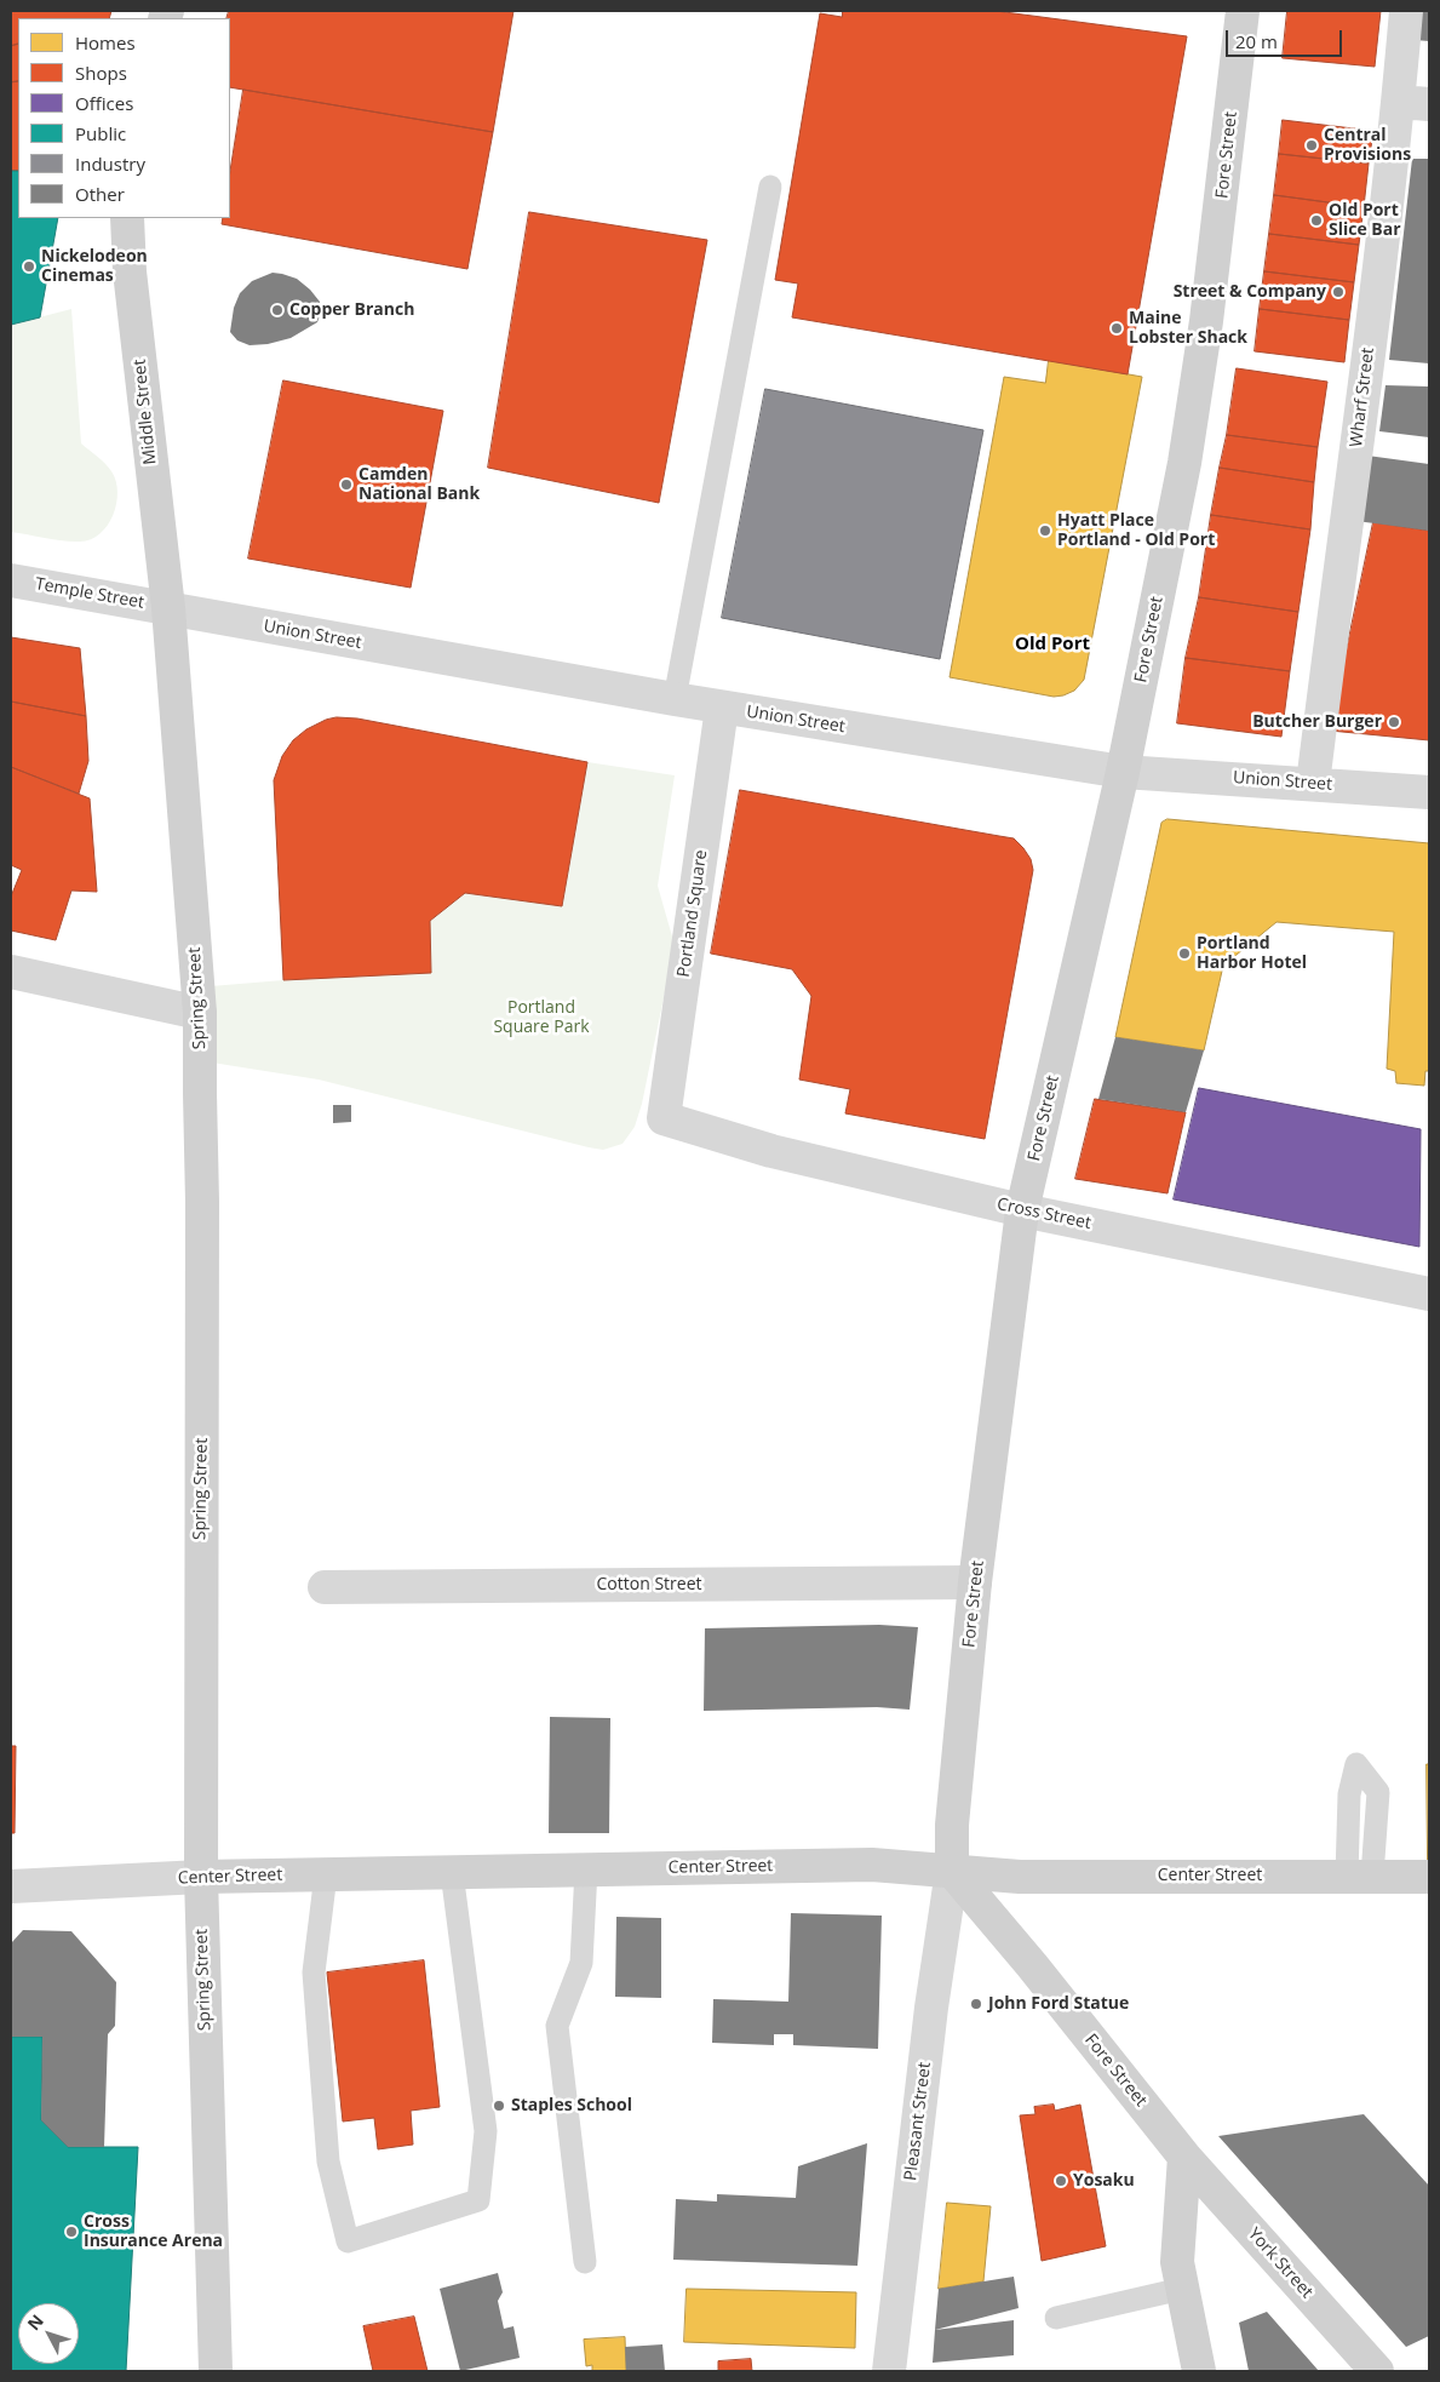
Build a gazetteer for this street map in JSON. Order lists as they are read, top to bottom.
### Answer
{
  "streets": {
    "street": [
      "Fore Street",
      "Wharf Street",
      "Middle Street",
      "Temple Street",
      "Union Street",
      "Portland Square",
      "Spring Street",
      "Cross Street",
      "Cotton Street",
      "Center Street",
      "Pleasant Street",
      "York Street"
    ]
  },
  "crossings": [
    ["Fore Street", "Union Street"],
    ["Fore Street", "Cross Street"],
    ["Fore Street", "Cotton Street"],
    ["Fore Street", "Center Street"],
    ["Fore Street", "Pleasant Street"],
    ["Fore Street", "York Street"],
    ["Wharf Street", "Union Street"],
    ["Middle Street", "Temple Street"],
    ["Middle Street", "Union Street"],
    ["Middle Street", "Spring Street"],
    ["Temple Street", "Union Street"],
    ["Temple Street", "Spring Street"],
    ["Union Street", "Portland Square"],
    ["Union Street", "Spring Street"],
    ["Portland Square", "Cross Street"],
    ["Spring Street", "Center Street"],
    ["Center Street", "Pleasant Street"]
  ],
  "districts": ["Old Port"],
  "parks": ["Portland Square Park"],
  "places": [
    "Central Provisions",
    "Old Port Slice Bar",
    "Nickelodeon Cinemas",
    "Street & Company",
    "Copper Branch",
    "Maine Lobster Shack",
    "Camden National Bank",
    "Hyatt Place Portland - Old Port",
    "Butcher Burger",
    "Portland Harbor Hotel",
    "John Ford Statue",
    "Staples School",
    "Yosaku",
    "Cross Insurance Arena"
  ],
  "legend": [
    "Homes",
    "Shops",
    "Offices",
    "Public",
    "Industry",
    "Other"
  ],
  "scale_bar": "20 m",
  "north": "top left"
}
